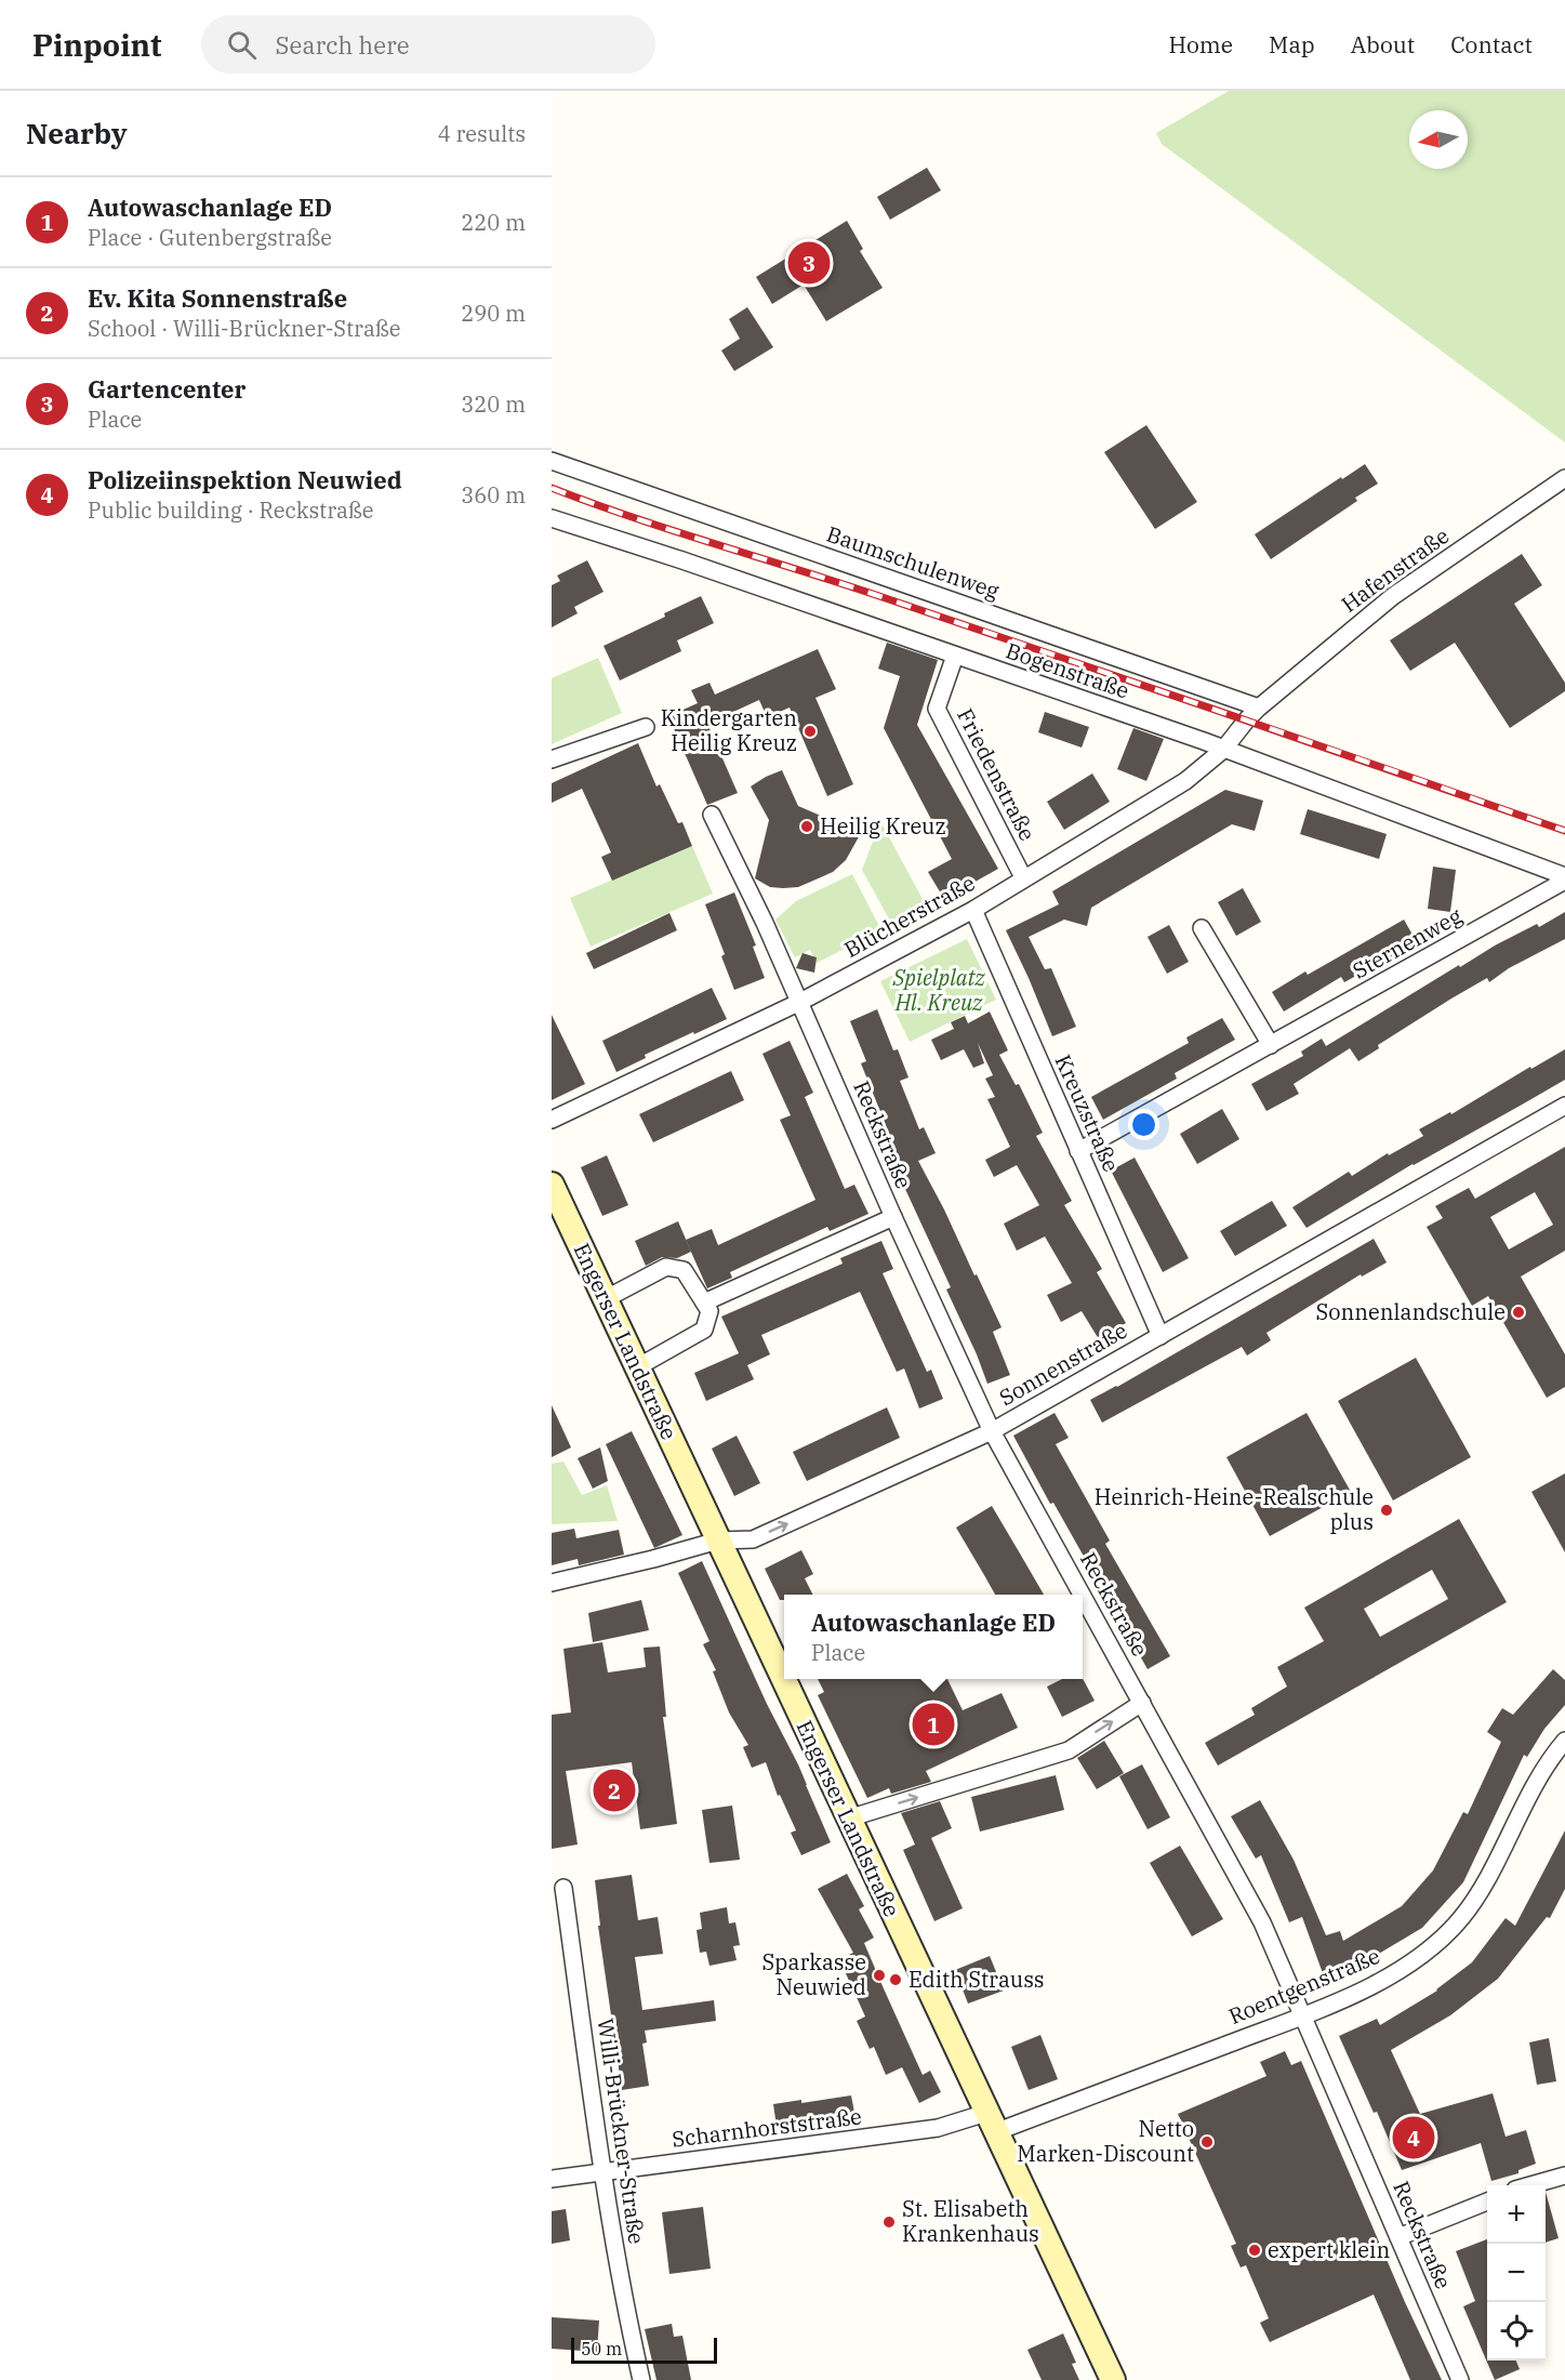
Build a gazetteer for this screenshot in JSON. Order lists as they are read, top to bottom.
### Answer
{
  "streets": {
    "main road": ["Engerser Landstraße"],
    "street": [
      "Baumschulenweg",
      "Hafenstraße",
      "Bogenstraße",
      "Friedenstraße",
      "Blücherstraße",
      "Sternenweg",
      "Kreuzstraße",
      "Reckstraße",
      "Sonnenstraße",
      "Roentgenstraße",
      "Scharnhorststraße",
      "Willi-Brückner-Straße"
    ]
  },
  "crossings": [
    ["Baumschulenweg", "Hafenstraße"],
    ["Baumschulenweg", "Blücherstraße"],
    ["Hafenstraße", "Blücherstraße"],
    ["Bogenstraße", "Friedenstraße"],
    ["Bogenstraße", "Blücherstraße"],
    ["Bogenstraße", "Sternenweg"],
    ["Friedenstraße", "Blücherstraße"],
    ["Blücherstraße", "Kreuzstraße"],
    ["Blücherstraße", "Reckstraße"],
    ["Sternenweg", "Kreuzstraße"],
    ["Kreuzstraße", "Sonnenstraße"],
    ["Reckstraße", "Sonnenstraße"],
    ["Reckstraße", "Roentgenstraße"],
    ["Engerser Landstraße", "Sonnenstraße"],
    ["Engerser Landstraße", "Roentgenstraße"],
    ["Engerser Landstraße", "Scharnhorststraße"],
    ["Roentgenstraße", "Scharnhorststraße"],
    ["Scharnhorststraße", "Willi-Brückner-Straße"]
  ],
  "parks": ["Spielplatz Hl. Kreuz"],
  "places": [
    "Kindergarten Heilig Kreuz",
    "Heilig Kreuz",
    "Sonnenlandschule",
    "Heinrich-Heine-Realschule plus",
    "Sparkasse Neuwied",
    "Edith Strauss",
    "Netto Marken-Discount",
    "St. Elisabeth Krankenhaus",
    "expert klein"
  ],
  "scale_bar": "50 m",
  "north": "left",
  "page": {
    "header": "Pinpoint",
    "search": "Search here",
    "nav": [
      "Home",
      "Map",
      "About",
      "Contact"
    ],
    "heading": ["Nearby", "4 results"],
    "list": [
      {
        "mark": "1",
        "name": "Autowaschanlage ED",
        "note": "Place · Gutenbergstraße",
        "value": "220 m"
      },
      {
        "mark": "2",
        "name": "Ev. Kita Sonnenstraße",
        "note": "School · Willi-Brückner-Straße",
        "value": "290 m"
      },
      {
        "mark": "3",
        "name": "Gartencenter",
        "note": "Place",
        "value": "320 m"
      },
      {
        "mark": "4",
        "name": "Polizeiinspektion Neuwied",
        "note": "Public building · Reckstraße",
        "value": "360 m"
      }
    ],
    "pins": [
      "3",
      "1",
      "2",
      "4"
    ],
    "popup": ["Autowaschanlage ED", "Place"],
    "map_buttons": ["+", "−"],
    "scale": "50 m"
  }
}
